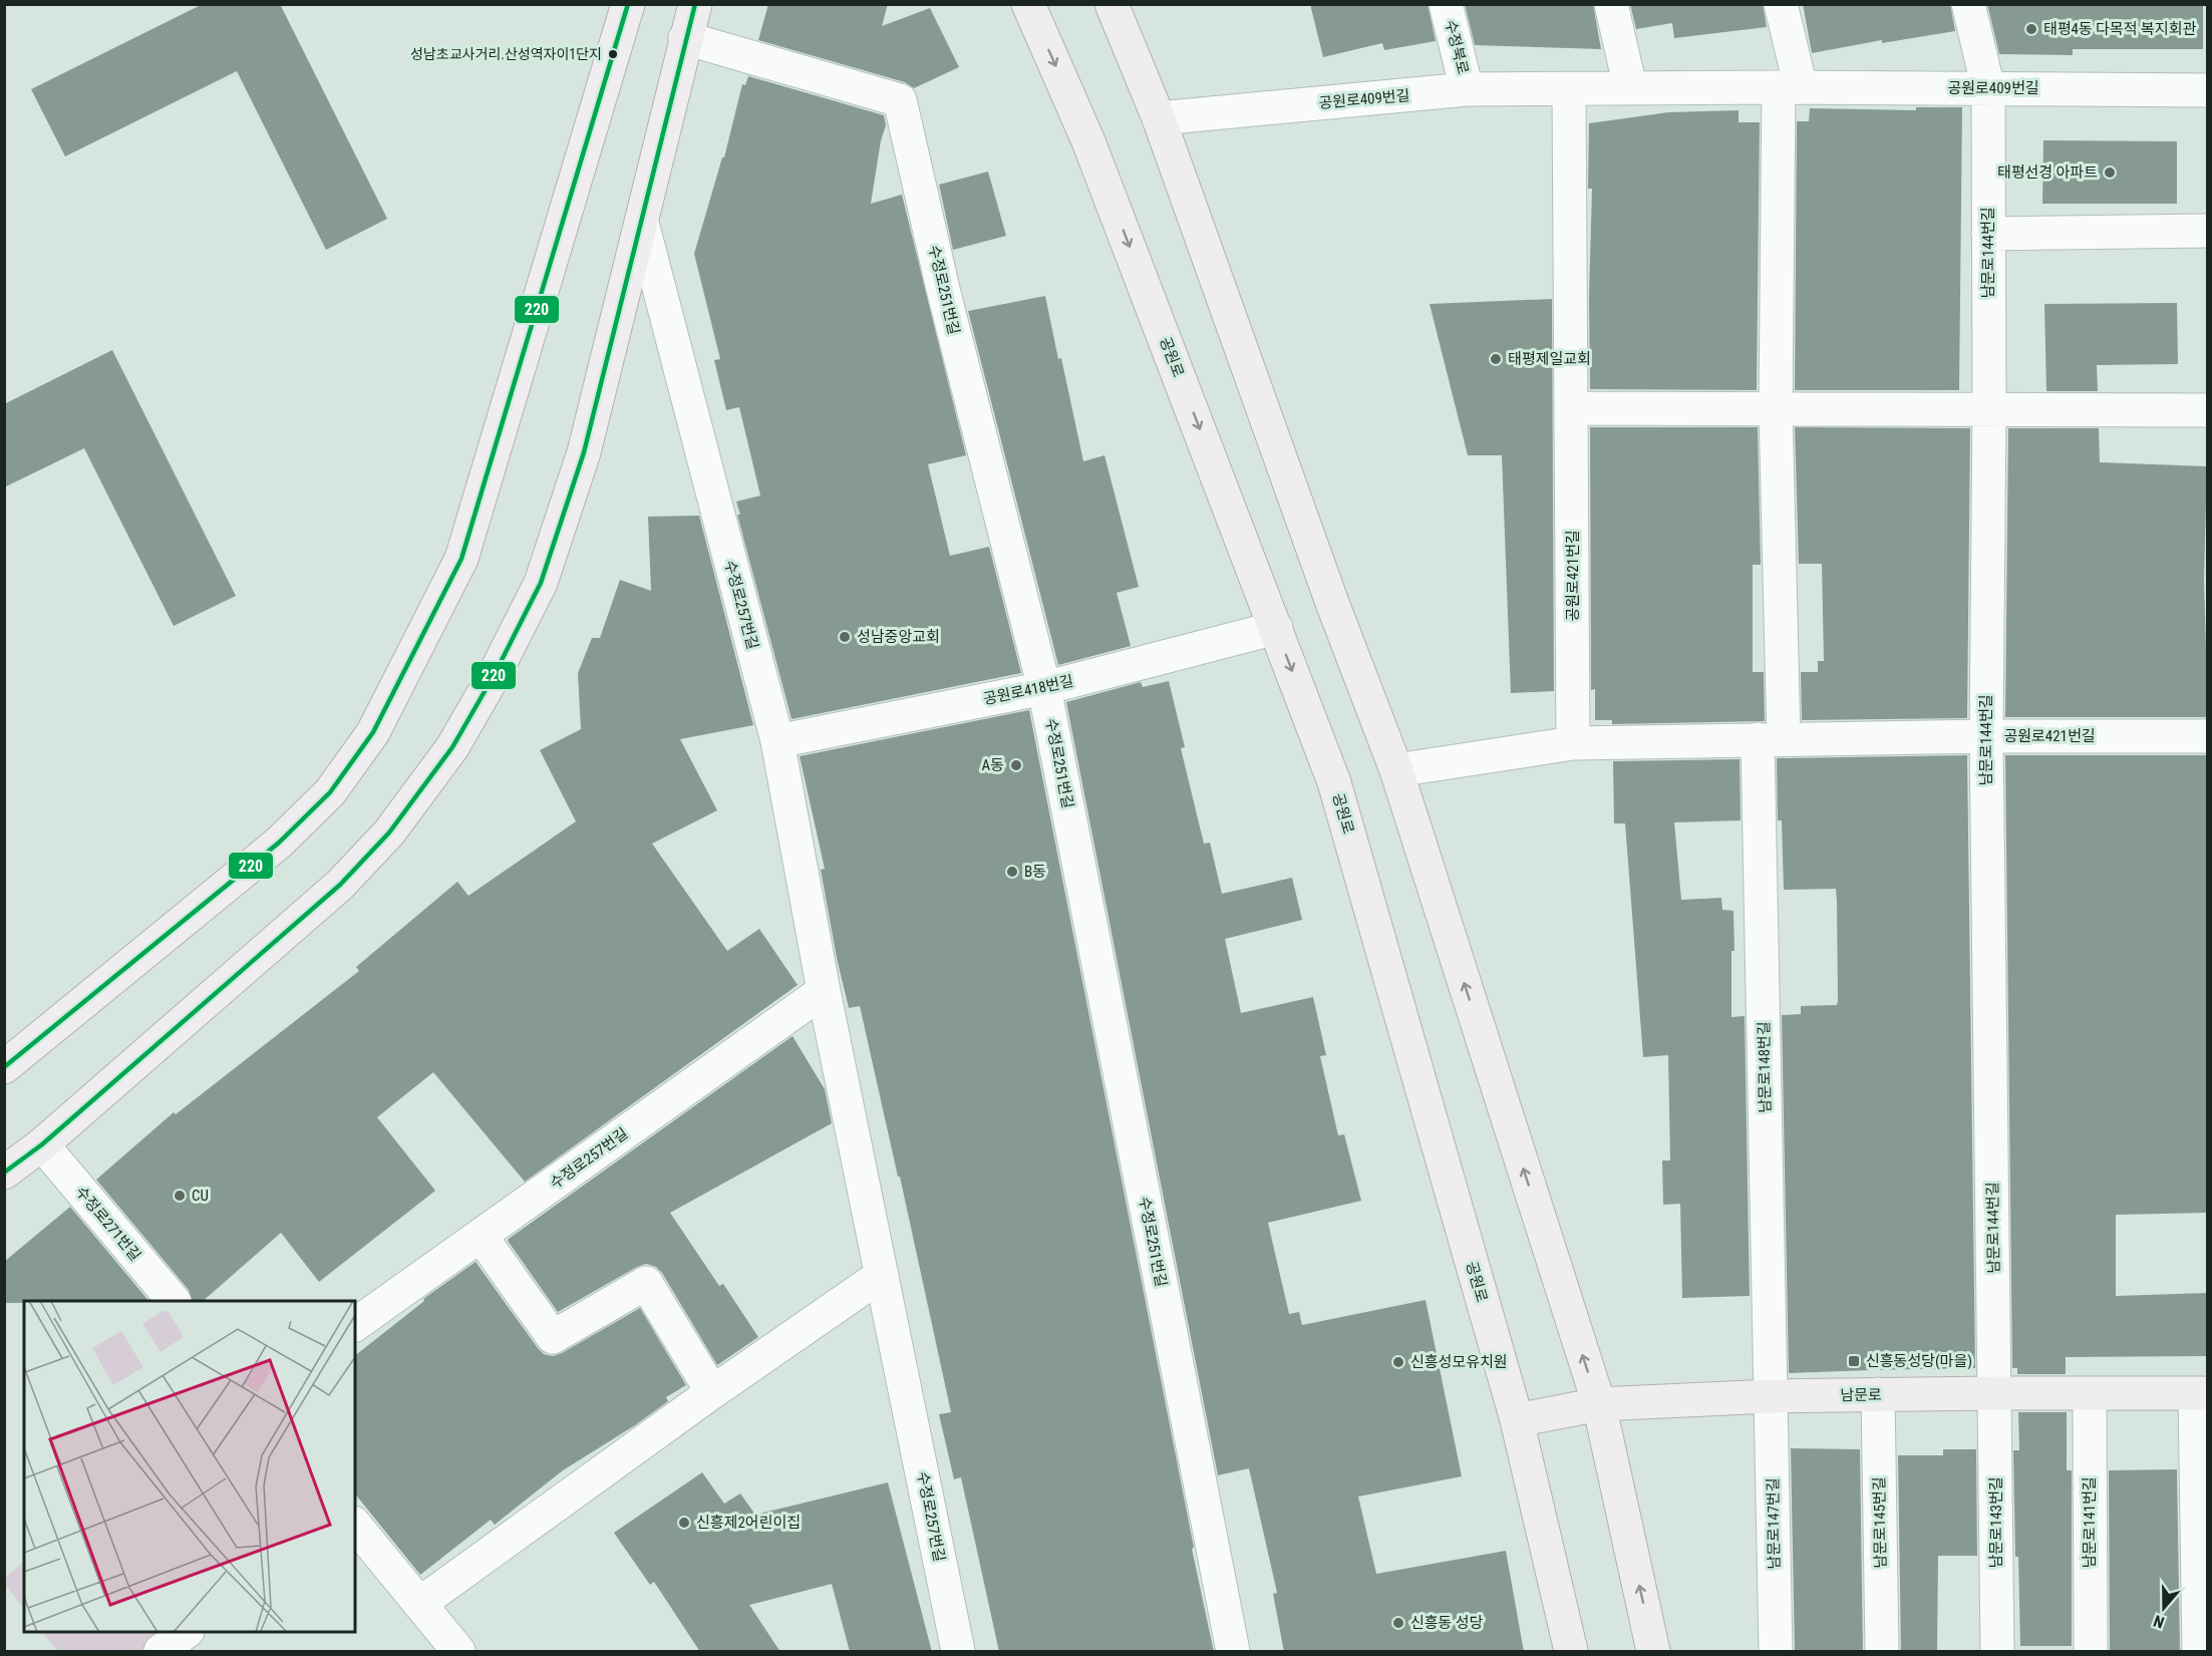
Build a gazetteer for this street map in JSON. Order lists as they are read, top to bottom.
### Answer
{
  "streets": {
    "main road": ["공원로", "남문로"],
    "street": [
      "수정북로",
      "공원로409번길",
      "남문로144번길",
      "수정로251번길",
      "공원로421번길",
      "수정로257번길",
      "공원로418번길",
      "남문로148번길",
      "수정로271번길",
      "남문로145번길",
      "남문로143번길",
      "남문로141번길",
      "남문로147번길"
    ]
  },
  "crossings": [
    ["수정북로", "공원로409번길"],
    ["공원로409번길", "남문로144번길"],
    ["남문로144번길", "공원로421번길"],
    ["남문로144번길", "남문로"],
    ["남문로144번길", "남문로143번길"],
    ["수정로251번길", "공원로418번길"],
    ["공원로", "공원로418번길"],
    ["공원로", "남문로"],
    ["공원로421번길", "남문로148번길"],
    ["수정로257번길", "공원로418번길"],
    ["남문로148번길", "남문로"],
    ["남문로148번길", "남문로147번길"],
    ["남문로", "남문로145번길"],
    ["남문로", "남문로143번길"],
    ["남문로", "남문로141번길"],
    ["남문로", "남문로147번길"]
  ],
  "places": {
    "other": [
      "태평4동 다목적 복지회관",
      "성남초교사거리.산성역자이1단지",
      "태평선경 아파트",
      "태평제일교회",
      "성남중앙교회",
      "A동",
      "B동",
      "CU",
      "신흥성모유치원",
      "신흥제2어린이집",
      "신흥동 성당"
    ],
    "transit": ["신흥동성당(마을)"]
  },
  "lines": ["transit line 220"],
  "north": "bottom"
}
